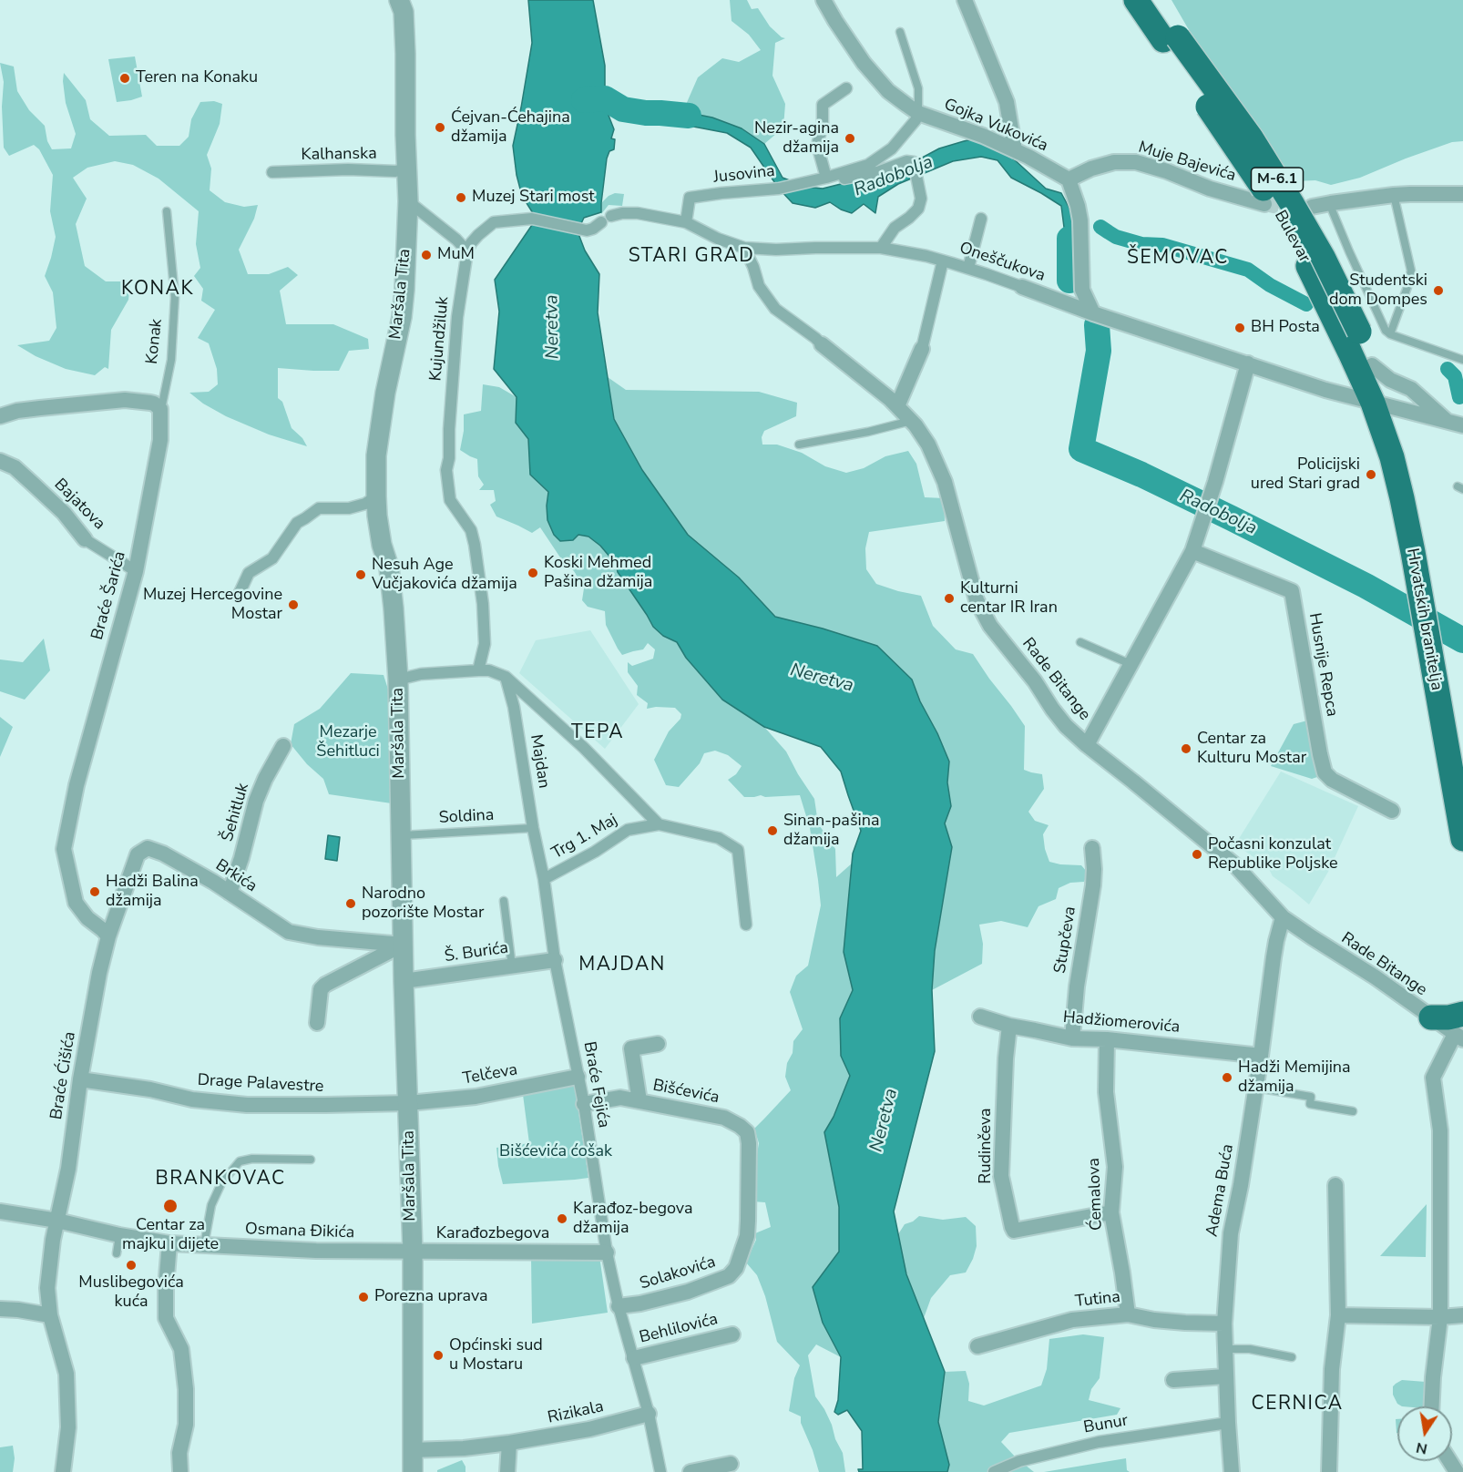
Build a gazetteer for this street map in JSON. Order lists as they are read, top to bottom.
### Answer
{
  "streets": {
    "main road": ["M-6.1", "Hrvatskih branitelja"],
    "street": [
      "Gojka Vukovića",
      "Kalhanska",
      "Muje Bajevića",
      "Jusovina",
      "Oneščukova",
      "Maršala Tita",
      "Kujundžiluk",
      "Bajatova",
      "Braće Šarića",
      "Husnije Repca",
      "Rade Bitange",
      "Majdan",
      "Šehitluk",
      "Trg 1. Maj",
      "Brkića",
      "Stupčeva",
      "Š. Burića",
      "Hadžiomerovića",
      "Telčeva",
      "Braće Ćišića",
      "Drage Palavestre",
      "Braće Fejića",
      "Bišćevića",
      "Rudinčeva",
      "Adema Buća",
      "Ćemalova",
      "Osmana Đikića",
      "Karađozbegova",
      "Solakovića",
      "Tutina",
      "Behlilovića",
      "Rizikala",
      "Bunur"
    ],
    "lane": ["Konak", "Soldina"]
  },
  "crossings": [
    ["Gojka Vukovića", "Muje Bajevića"],
    ["Gojka Vukovića", "Jusovina"],
    ["Kalhanska", "Maršala Tita"],
    ["Jusovina", "Oneščukova"],
    ["M-6.1", "Oneščukova"],
    ["M-6.1", "Hrvatskih branitelja"],
    ["Oneščukova", "Rade Bitange"],
    ["Maršala Tita", "Soldina"],
    ["Maršala Tita", "Brkića"],
    ["Maršala Tita", "Š. Burića"],
    ["Maršala Tita", "Telčeva"],
    ["Maršala Tita", "Drage Palavestre"],
    ["Maršala Tita", "Osmana Đikića"],
    ["Maršala Tita", "Karađozbegova"],
    ["Maršala Tita", "Rizikala"],
    ["Konak", "Braće Šarića"],
    ["Bajatova", "Braće Šarića"],
    ["Braće Šarića", "Brkića"],
    ["Braće Šarića", "Braće Ćišića"],
    ["Rade Bitange", "Adema Buća"],
    ["Majdan", "Soldina"],
    ["Majdan", "Trg 1. Maj"],
    ["Majdan", "Š. Burića"],
    ["Majdan", "Braće Fejića"],
    ["Šehitluk", "Brkića"],
    ["Brkića", "Braće Ćišića"],
    ["Stupčeva", "Hadžiomerovića"],
    ["Š. Burića", "Braće Fejića"],
    ["Hadžiomerovića", "Rudinčeva"],
    ["Hadžiomerovića", "Adema Buća"],
    ["Hadžiomerovića", "Ćemalova"],
    ["Telčeva", "Drage Palavestre"],
    ["Telčeva", "Braće Fejića"],
    ["Braće Ćišića", "Drage Palavestre"],
    ["Braće Ćišića", "Osmana Đikića"],
    ["Braće Fejića", "Bišćevića"],
    ["Braće Fejića", "Karađozbegova"],
    ["Braće Fejića", "Solakovića"],
    ["Braće Fejića", "Behlilovića"],
    ["Braće Fejića", "Rizikala"],
    ["Bišćevića", "Solakovića"],
    ["Rudinčeva", "Ćemalova"],
    ["Adema Buća", "Tutina"],
    ["Adema Buća", "Bunur"],
    ["Ćemalova", "Tutina"],
    ["Osmana Đikića", "Karađozbegova"]
  ],
  "districts": [
    "STARI GRAD",
    "ŠEMOVAC",
    "KONAK",
    "TEPA",
    "MAJDAN",
    "BRANKOVAC",
    "CERNICA"
  ],
  "water": ["Radobolja", "Neretva"],
  "parks": ["Mezarje Šehitluci", "Bišćevića ćošak"],
  "places": [
    "Teren na Konaku",
    "Ćejvan-Ćehajina džamija",
    "Nezir-agina džamija",
    "Muzej Stari most",
    "MuM",
    "Studentski dom Dompes",
    "BH Posta",
    "Policijski ured Stari grad",
    "Koski Mehmed Pašina džamija",
    "Nesuh Age Vučjakovića džamija",
    "Kulturni centar IR Iran",
    "Muzej Hercegovine Mostar",
    "Centar za Kulturu Mostar",
    "Sinan-pašina džamija",
    "Počasni konzulat Republike Poljske",
    "Hadži Balina džamija",
    "Narodno pozorište Mostar",
    "Hadži Memijina džamija",
    "Centar za majku i dijete",
    "Karađoz-begova džamija",
    "Muslibegovića kuća",
    "Porezna uprava",
    "Općinski sud u Mostaru"
  ],
  "north": "bottom"
}
